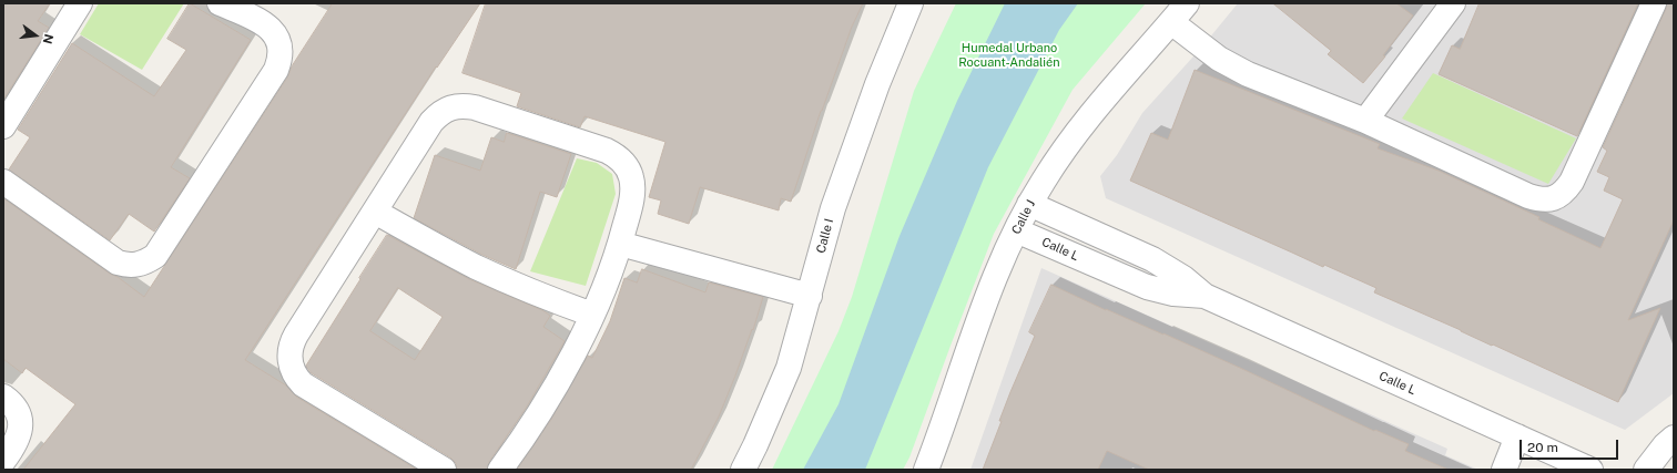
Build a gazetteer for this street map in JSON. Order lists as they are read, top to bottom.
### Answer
{
  "streets": {
    "street": ["Calle J", "Calle I", "Calle L"]
  },
  "crossings": [
    ["Calle J", "Calle L"]
  ],
  "parks": ["Humedal Urbano Rocuant-Andalién"],
  "scale_bar": "20 m",
  "north": "right"
}
